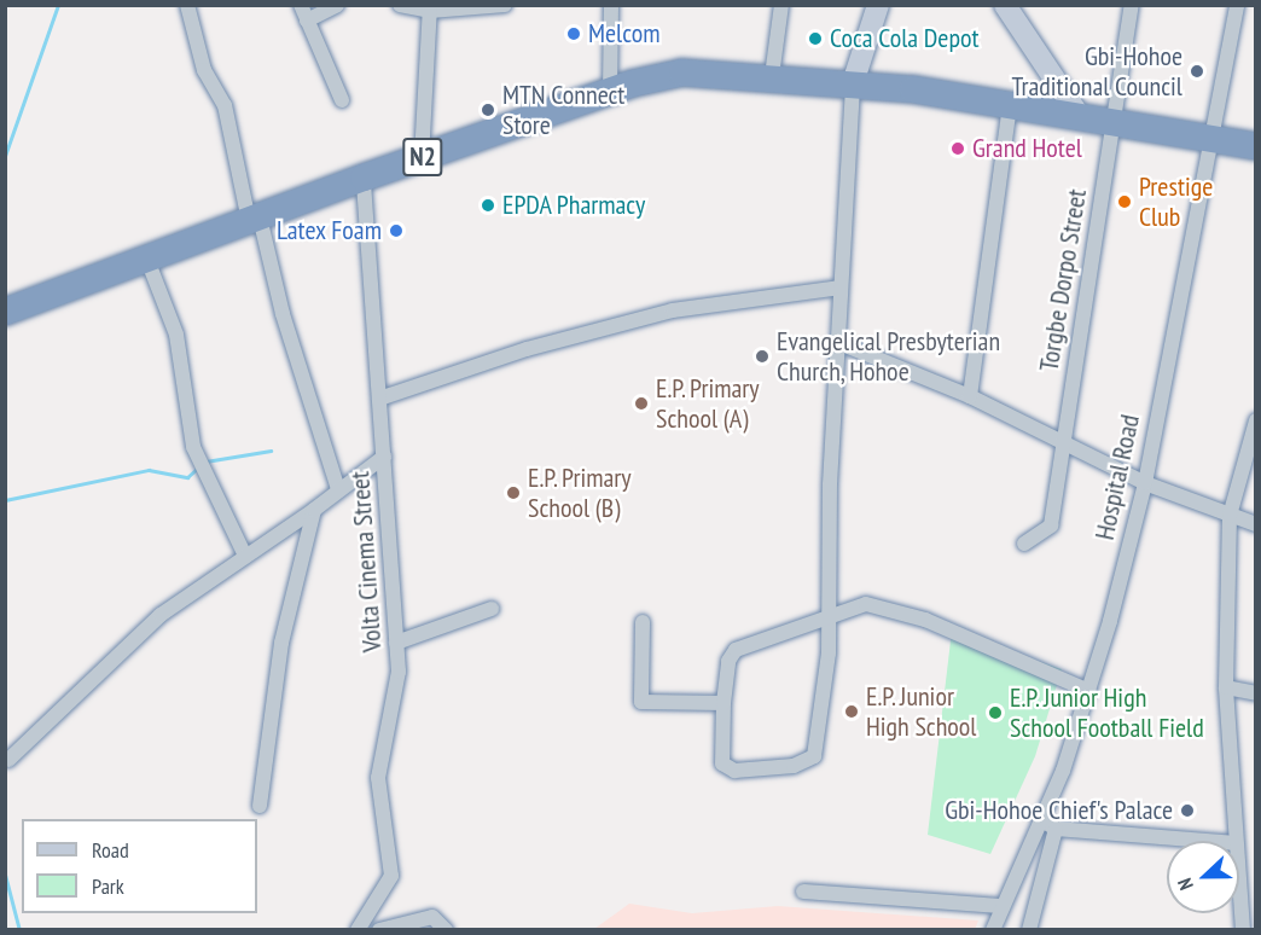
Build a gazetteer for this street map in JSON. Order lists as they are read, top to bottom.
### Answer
{
  "streets": {
    "highway": ["N2"],
    "street": ["Torgbe Dorpo Street", "Hospital Road", "Volta Cinema Street"]
  },
  "crossings": [
    ["N2", "Torgbe Dorpo Street"],
    ["N2", "Hospital Road"],
    ["N2", "Volta Cinema Street"]
  ],
  "places": [
    "Melcom",
    "Coca Cola Depot",
    "Gbi-Hohoe Traditional Council",
    "MTN Connect Store",
    "Grand Hotel",
    "Prestige Club",
    "EPDA Pharmacy",
    "Latex Foam",
    "Evangelical Presbyterian Church, Hohoe",
    "E.P. Primary School (A)",
    "E.P. Primary School (B)",
    "E.P. Junior High School",
    "E.P. Junior High School Football Field",
    "Gbi-Hohoe Chief's Palace"
  ],
  "legend": ["Road", "Park"],
  "north": "left"
}
